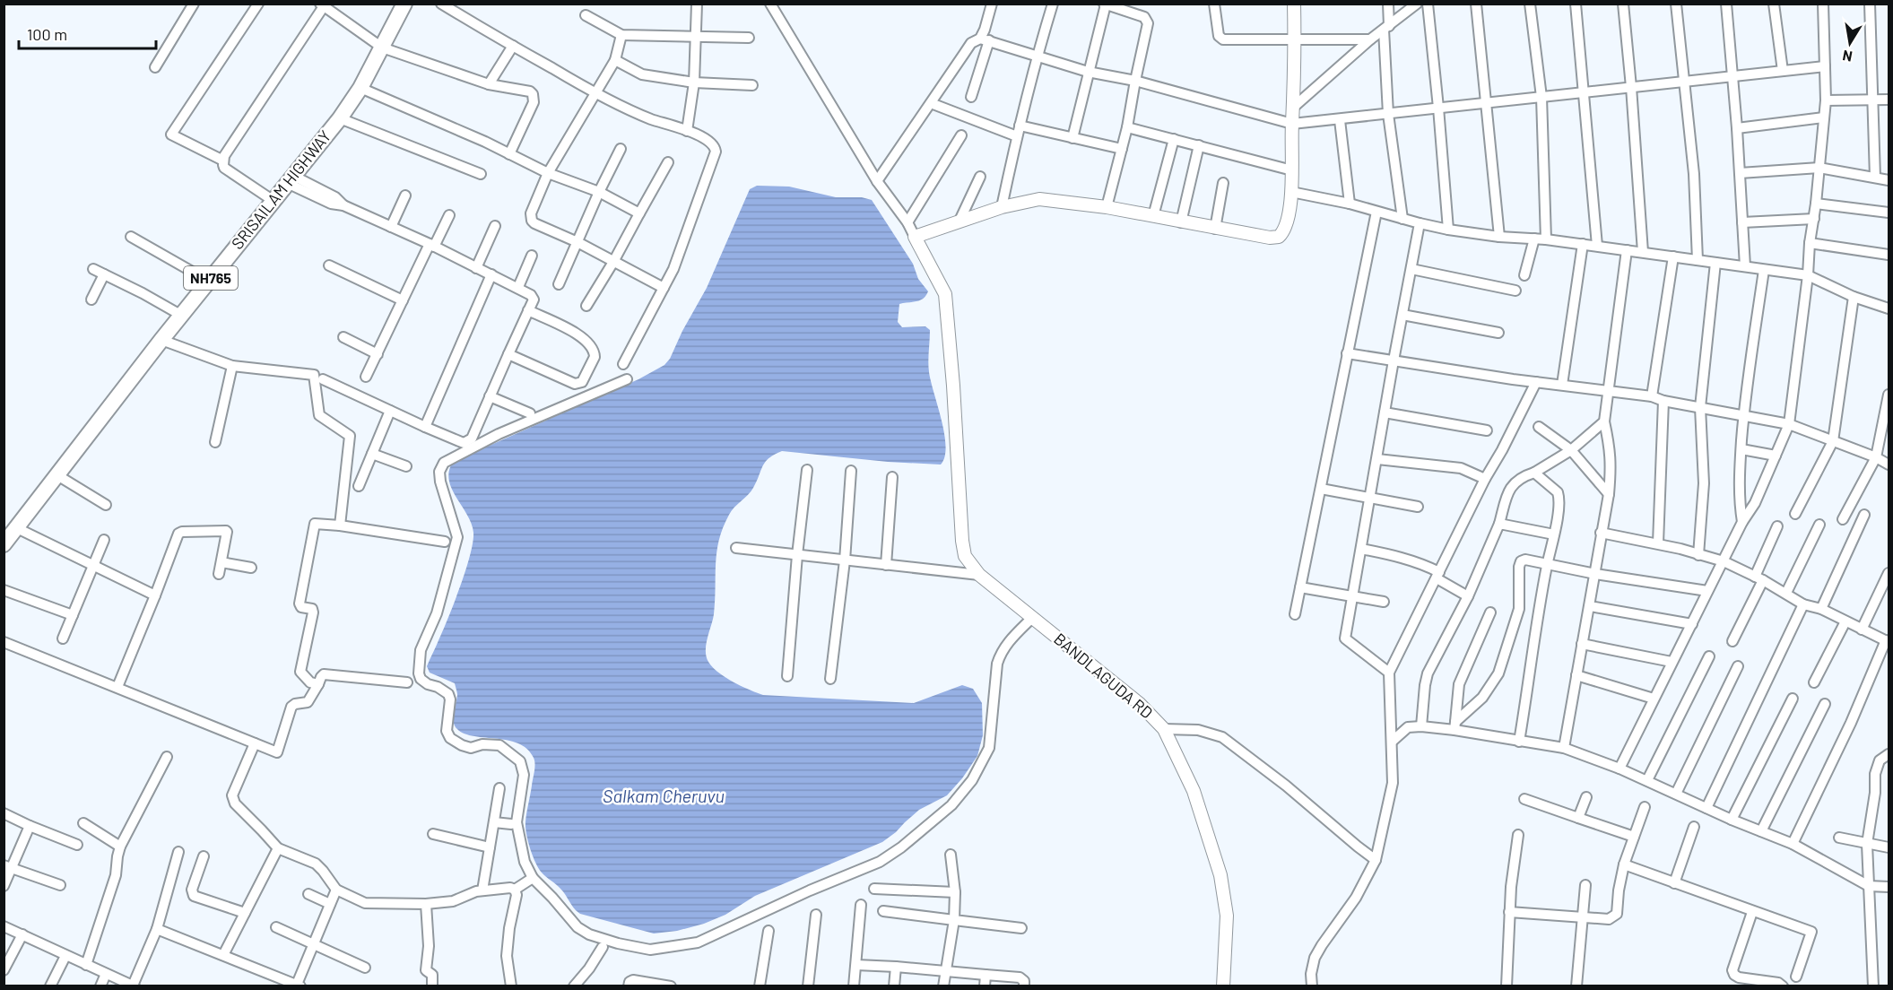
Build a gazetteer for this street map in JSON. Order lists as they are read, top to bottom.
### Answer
{
  "streets": {
    "highway": ["SRISAILAM HIGHWAY", "NH765"],
    "street": ["BANDLAGUDA RD"]
  },
  "water": ["Salkam Cheruvu"],
  "scale_bar": "100 m",
  "north": "bottom"
}
